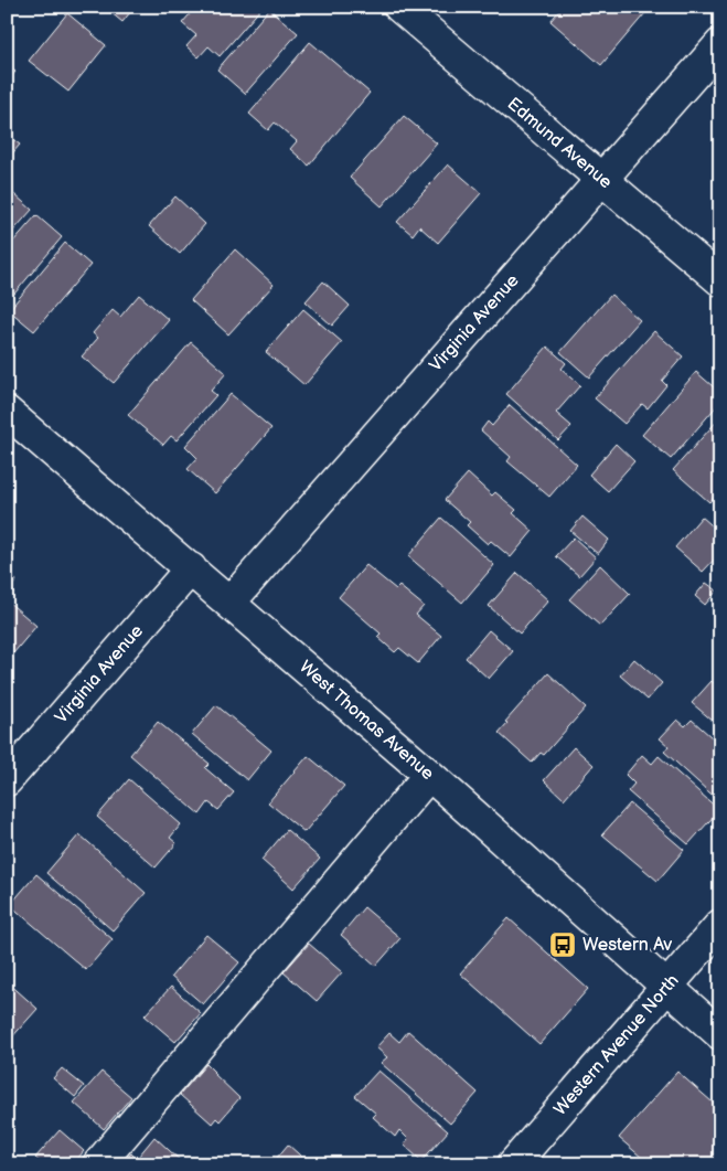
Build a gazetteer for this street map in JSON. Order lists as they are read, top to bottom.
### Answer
{
  "streets": {
    "street": [
      "Edmund Avenue",
      "Virginia Avenue",
      "West Thomas Avenue",
      "Western Avenue North"
    ]
  },
  "crossings": [
    ["Edmund Avenue", "Virginia Avenue"],
    ["Virginia Avenue", "West Thomas Avenue"],
    ["West Thomas Avenue", "Western Avenue North"]
  ],
  "places": {
    "bus stop": ["Western Av"]
  }
}
